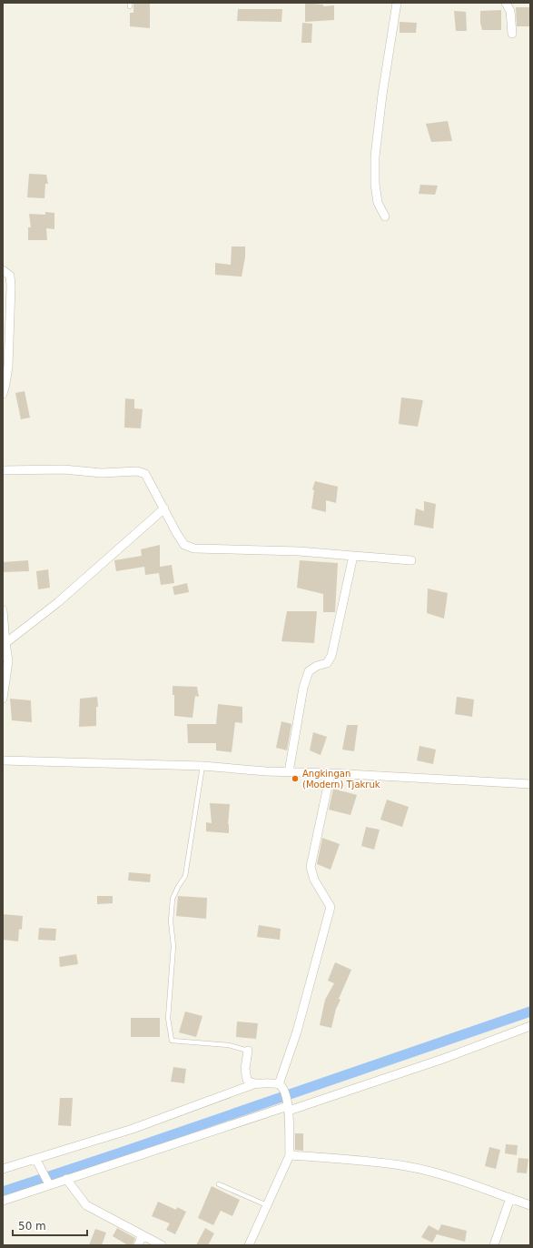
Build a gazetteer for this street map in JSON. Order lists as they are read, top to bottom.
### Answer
{
  "places": ["Angkingan (Modern) Tjakruk"],
  "scale_bar": "50 m"
}
